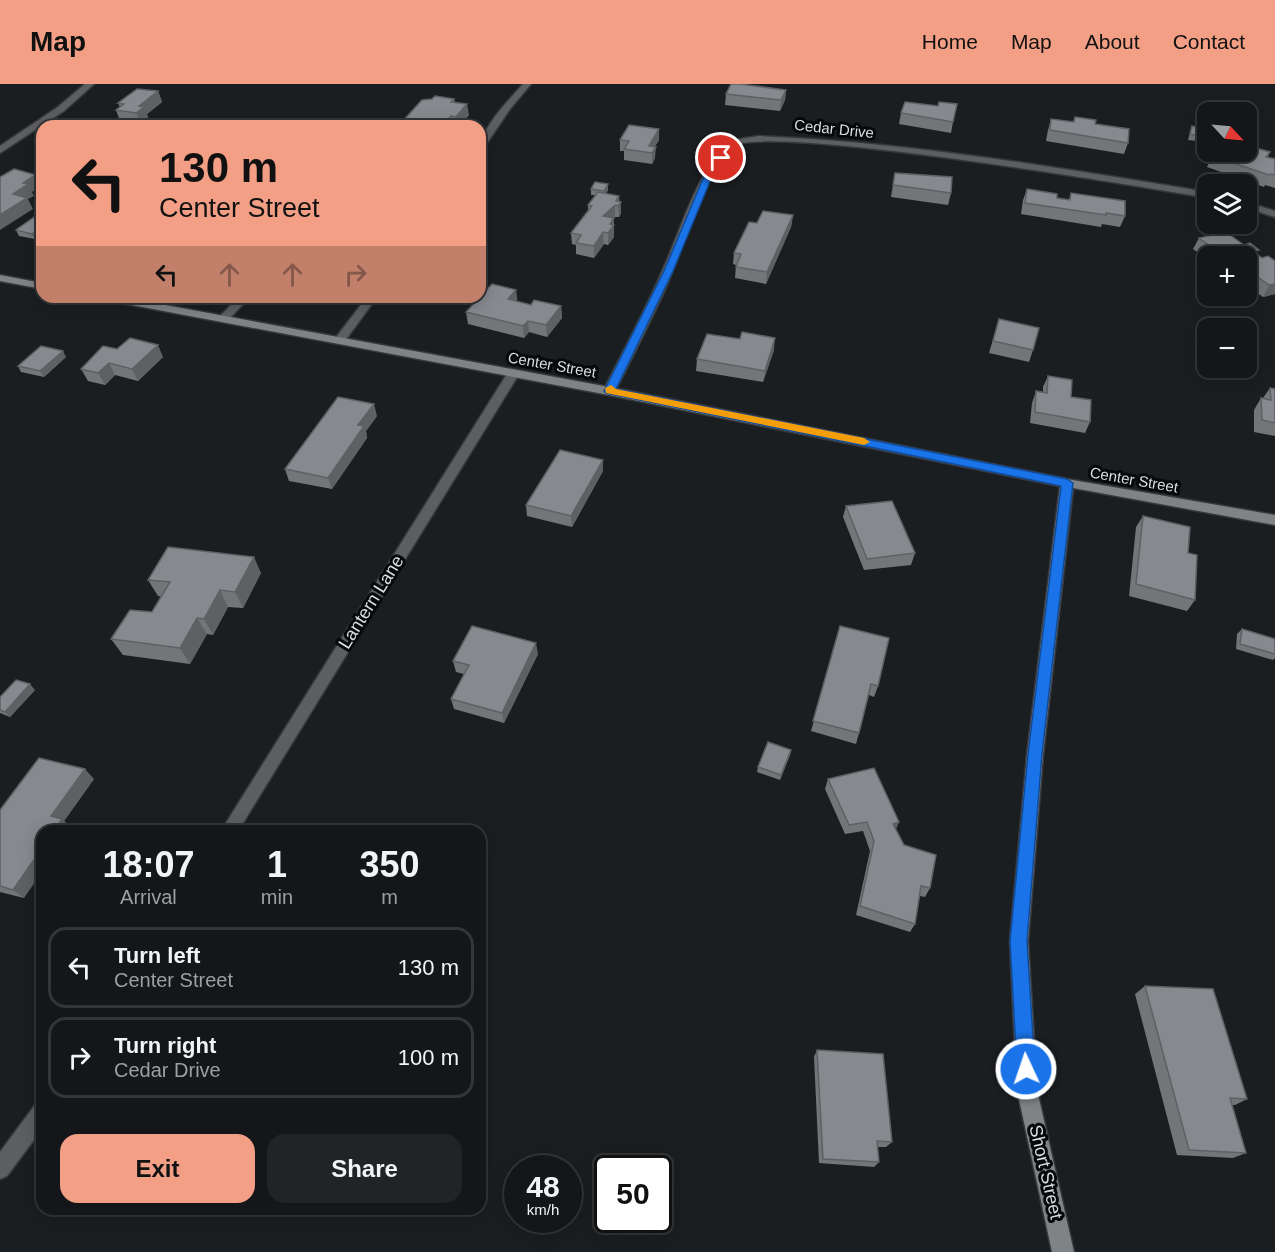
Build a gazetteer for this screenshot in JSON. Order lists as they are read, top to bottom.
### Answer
{
  "streets": {
    "main road": ["Center Street", "Short Street"],
    "street": ["Cedar Drive", "Lantern Lane"]
  },
  "crossings": [
    ["Cedar Drive", "Center Street"],
    ["Center Street", "Lantern Lane"],
    ["Center Street", "Short Street"]
  ],
  "north": "bottom right",
  "page": {
    "header": "Map",
    "nav": [
      "Home",
      "Map",
      "About",
      "Contact"
    ],
    "map_buttons": ["+", "−"],
    "turn": ["130 m", "Center Street"],
    "eta": [
      "18:07",
      "Arrival",
      "1",
      "min",
      "350",
      "m"
    ],
    "list": [
      {
        "name": "Turn left",
        "note": "Center Street",
        "value": "130 m"
      },
      {
        "name": "Turn right",
        "note": "Cedar Drive",
        "value": "100 m"
      }
    ],
    "buttons": ["Exit", "Share"],
    "speed": "48 km/h",
    "limit": "50"
  }
}
